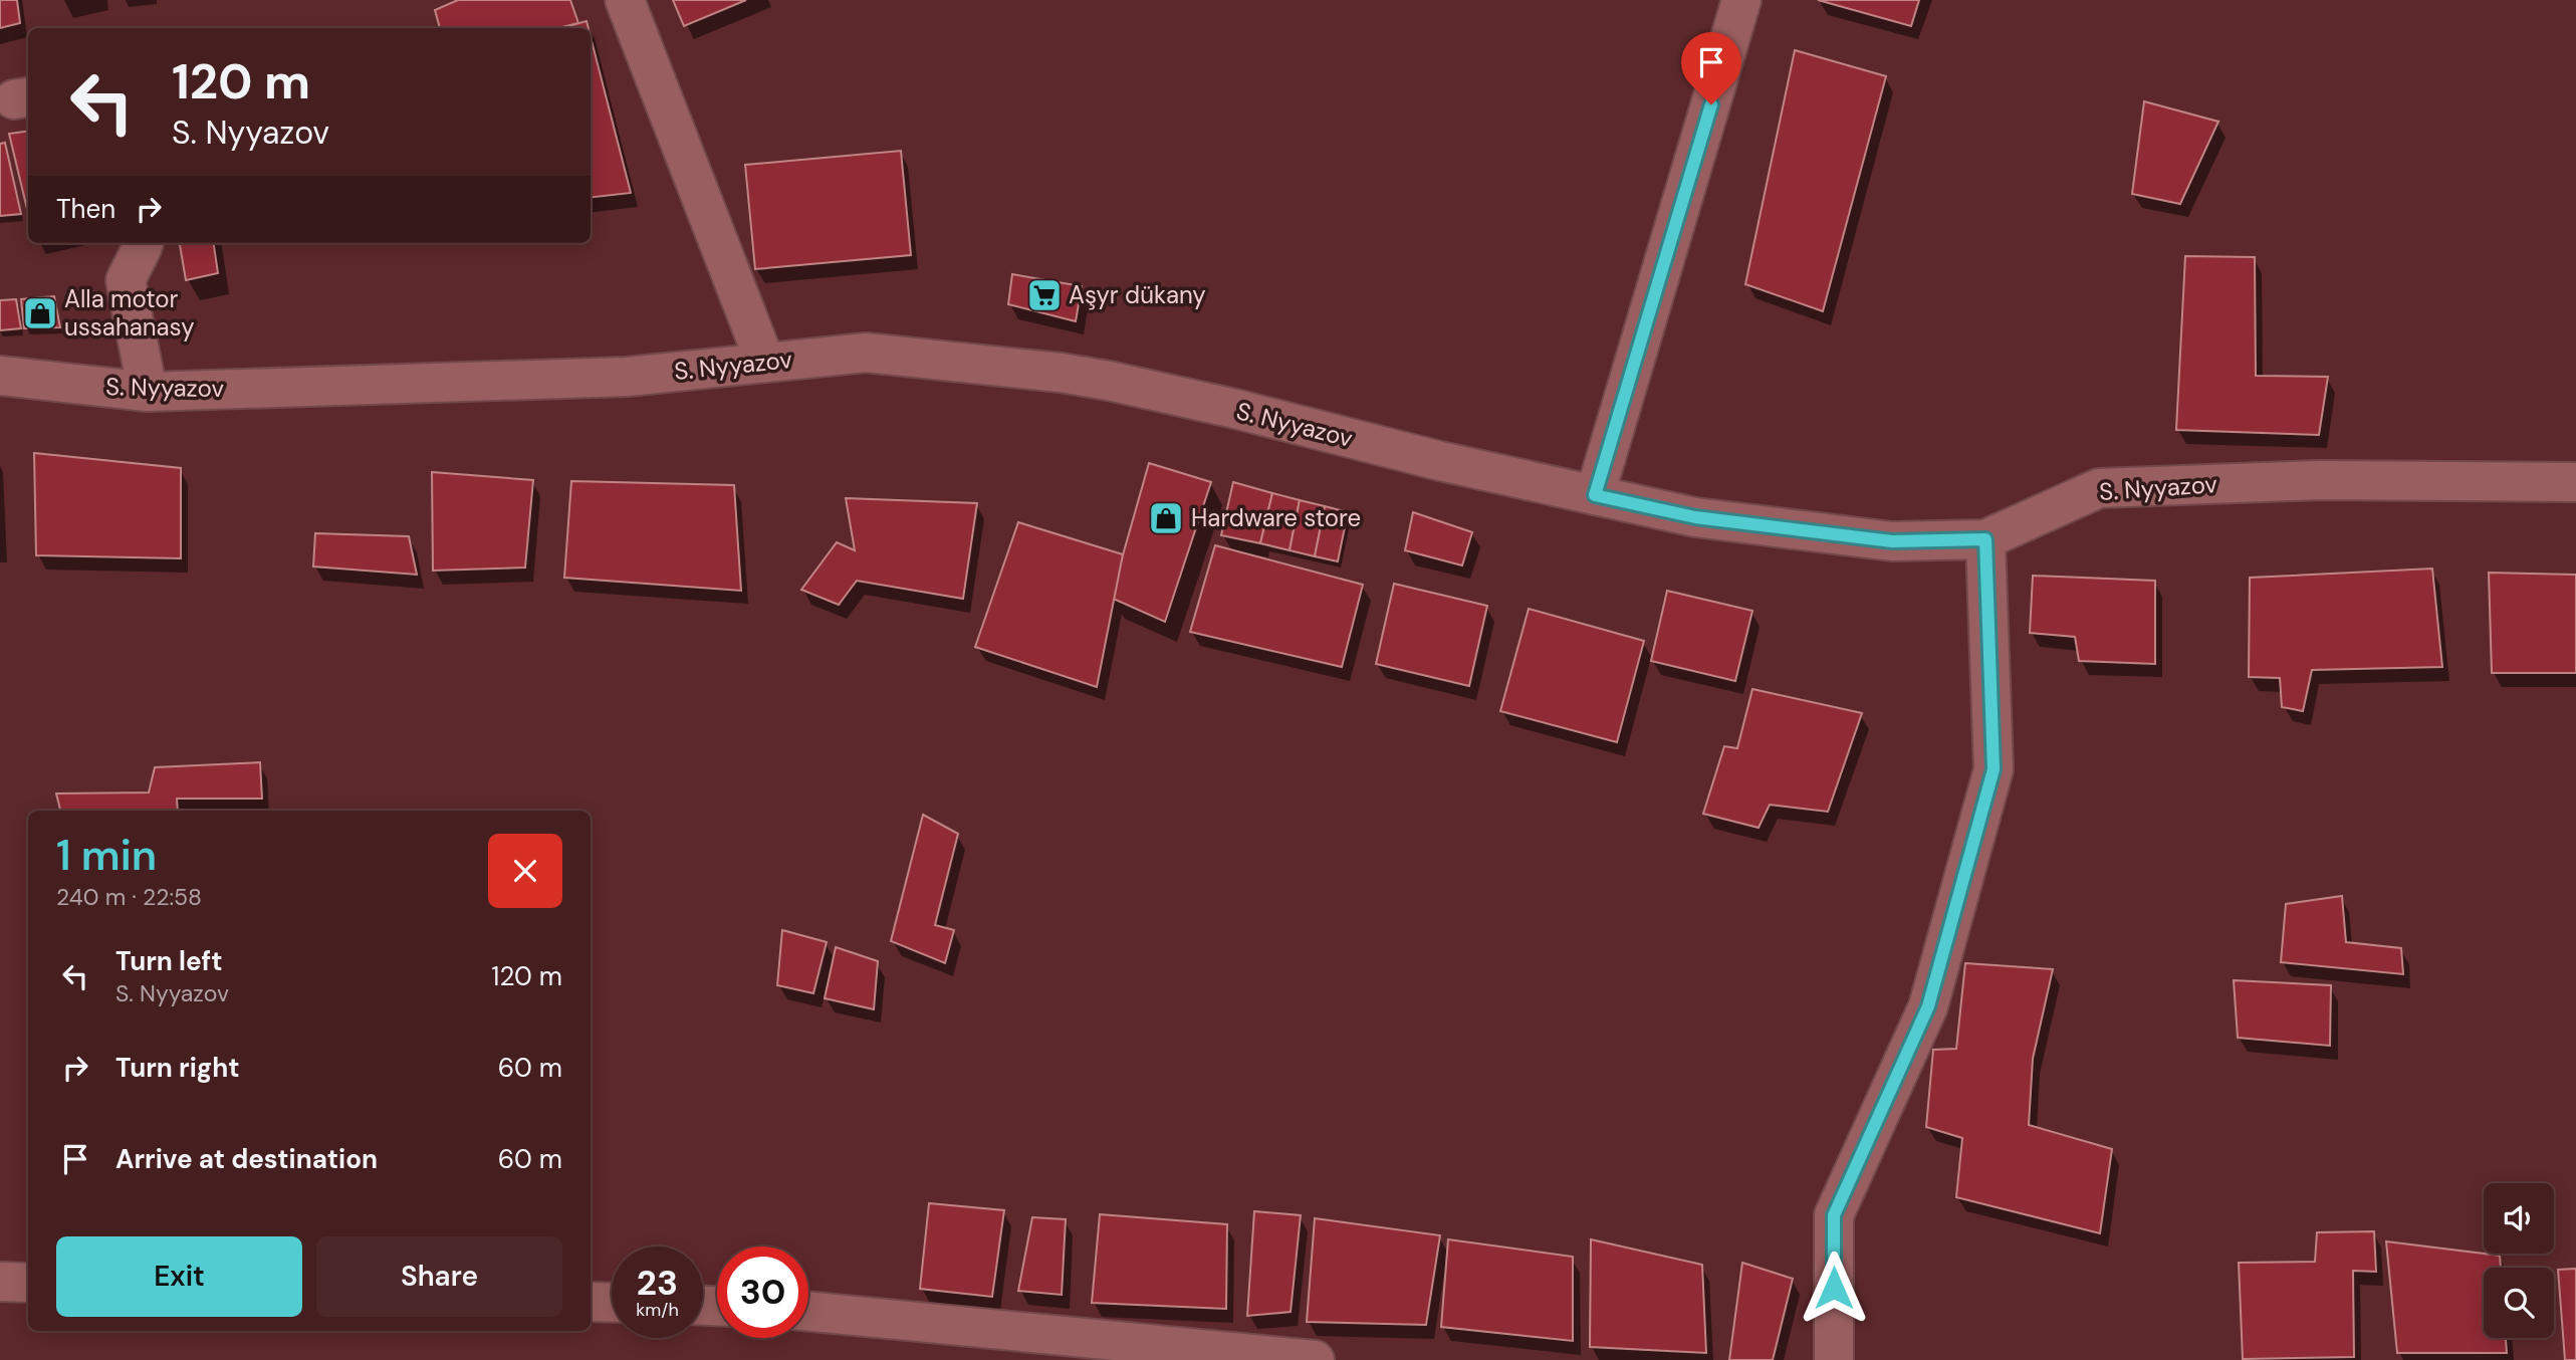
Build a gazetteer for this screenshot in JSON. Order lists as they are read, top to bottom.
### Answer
{
  "streets": {
    "street": ["S. Nyyazov"]
  },
  "places": {
    "supermarket": ["Aşyr dükany"],
    "shop": ["Alla motor ussahanasy", "Hardware store"]
  },
  "page": {
    "turn": ["120 m", "S. Nyyazov"],
    "then": "Then",
    "heading": ["1 min", "240 m · 22:58"],
    "list": [
      {
        "name": "Turn left",
        "note": "S. Nyyazov",
        "value": "120 m"
      },
      {
        "name": "Turn right",
        "value": "60 m"
      },
      {
        "name": "Arrive at destination",
        "value": "60 m"
      }
    ],
    "buttons": ["Exit", "Share"],
    "speed": "23 km/h",
    "limit": "30"
  }
}
